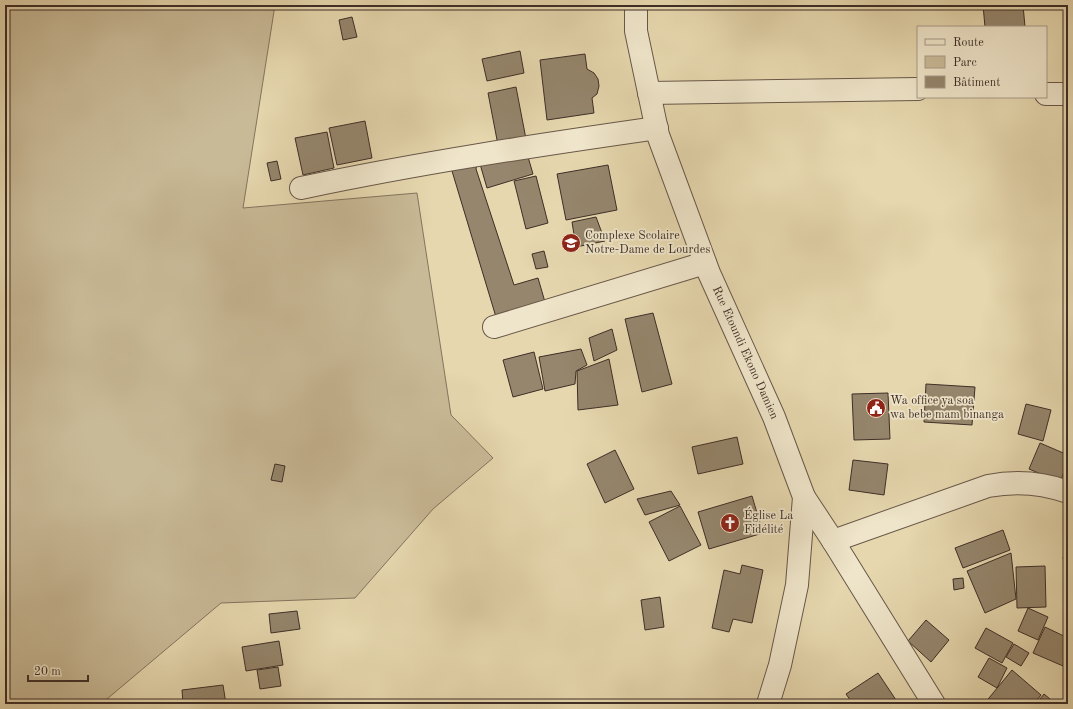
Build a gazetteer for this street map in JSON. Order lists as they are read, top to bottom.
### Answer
{
  "streets": {
    "street": ["Rue Etoundi Ekono Damien"]
  },
  "places": {
    "school or university": ["Complexe Scolaire Notre-Dame de Lourdes"],
    "public building": ["Wa office ya soa wa bebe mam binanga"],
    "church": ["Église La Fidélité"]
  },
  "legend": ["Route", "Parc", "Bâtiment"],
  "scale_bar": "20 m"
}
